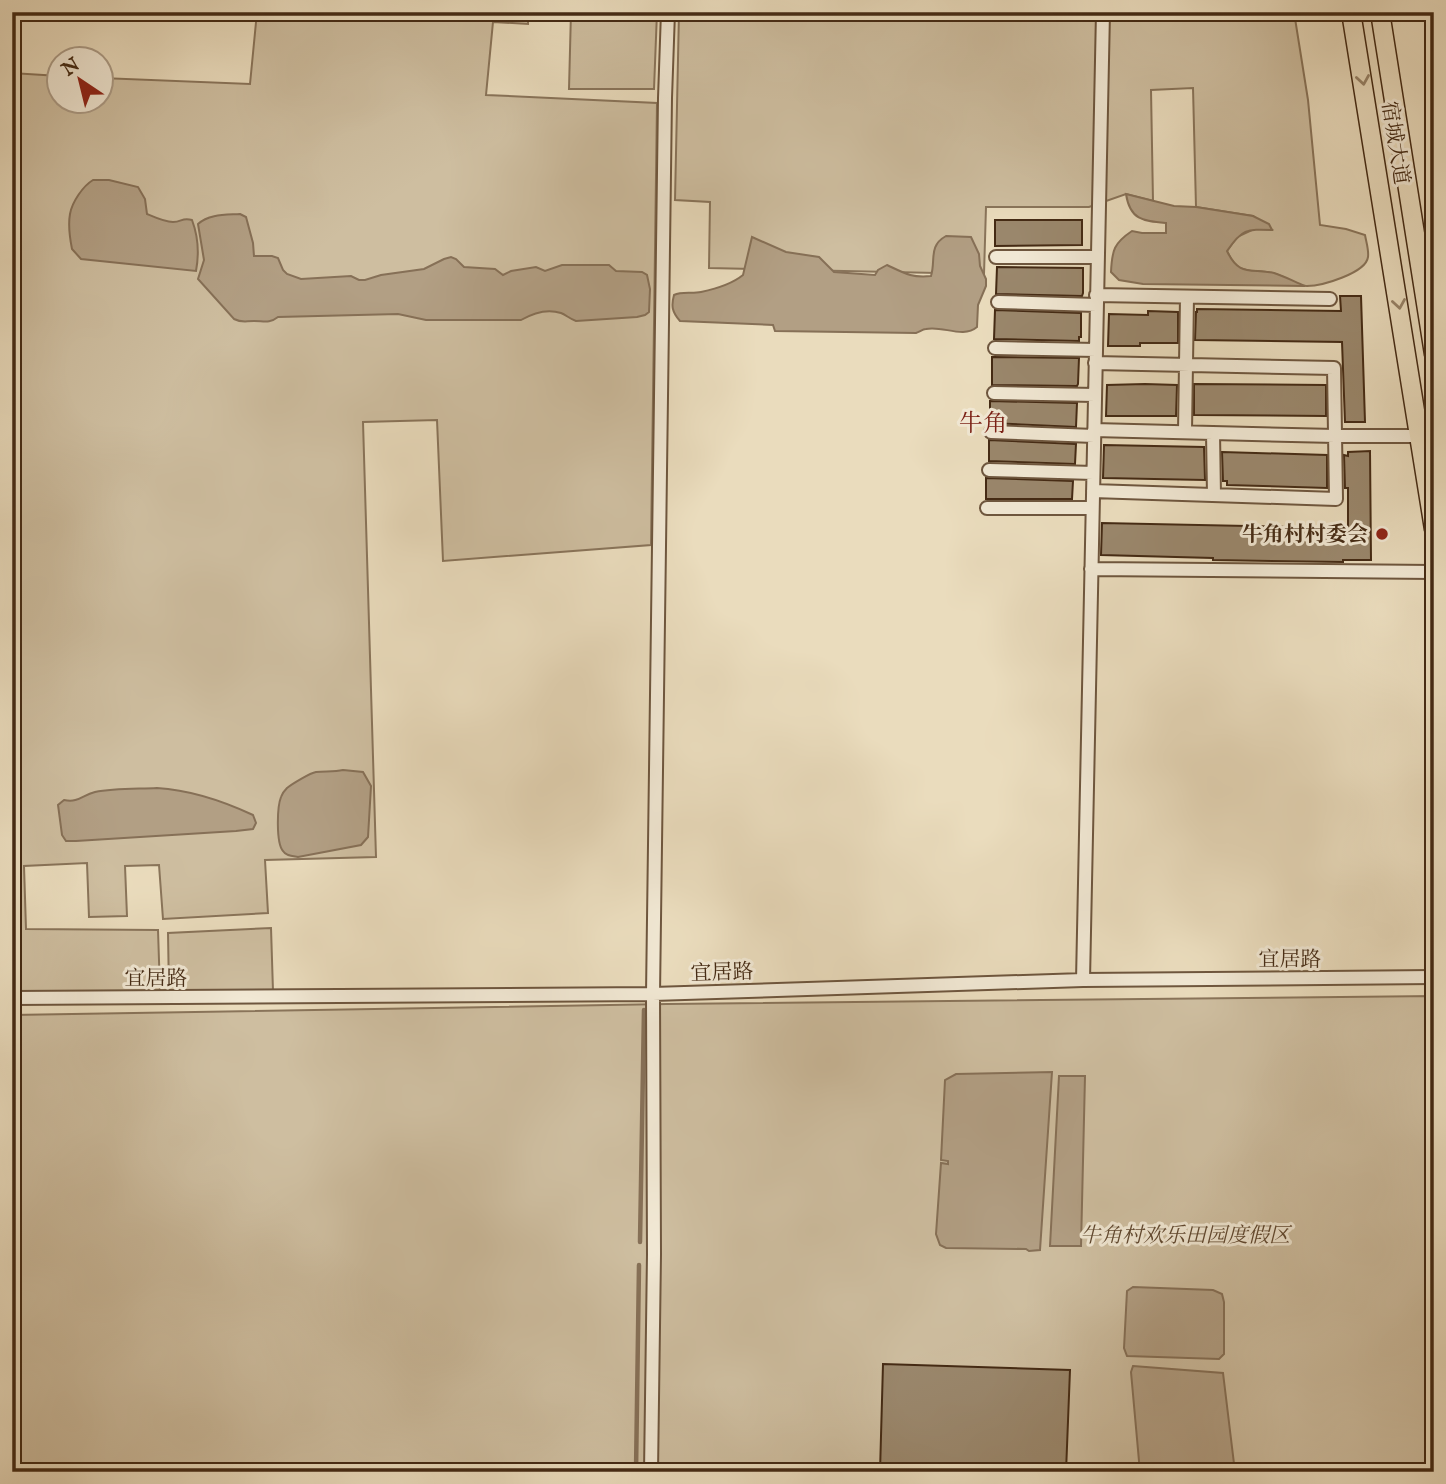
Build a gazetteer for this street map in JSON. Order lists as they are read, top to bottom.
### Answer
{
  "streets": {
    "main road": ["宿城大道"],
    "street": ["宜居路"]
  },
  "districts": ["牛角"],
  "parks": ["牛角村欢乐田园度假区"],
  "places": ["牛角村村委会"],
  "north": "top left"
}
